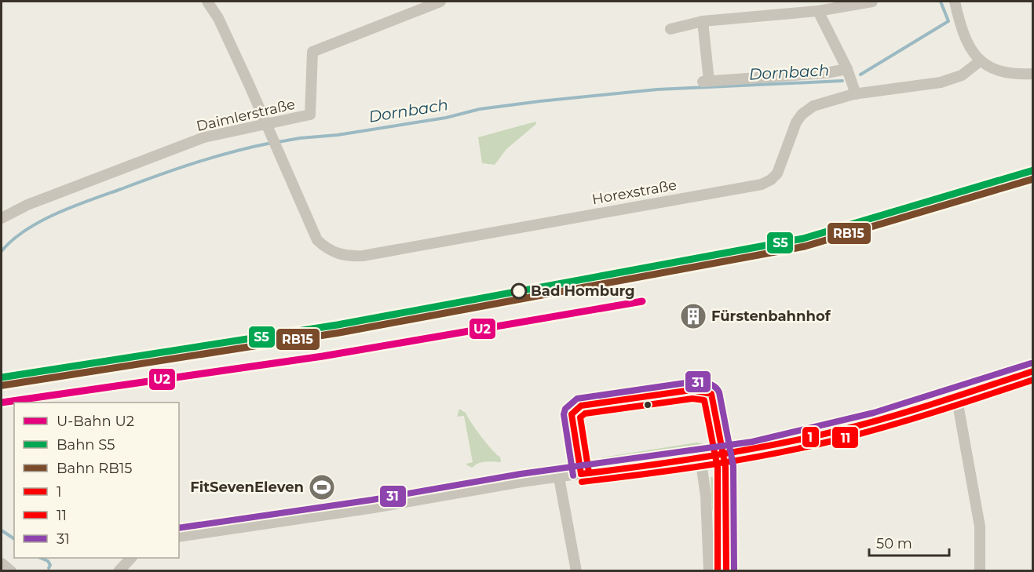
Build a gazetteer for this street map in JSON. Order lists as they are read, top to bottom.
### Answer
{
  "streets": {
    "street": ["Daimlerstraße", "Horexstraße"]
  },
  "crossings": [
    ["Daimlerstraße", "Horexstraße"]
  ],
  "water": ["Dornbach"],
  "places": {
    "other": ["Bad Homburg"],
    "building": ["Fürstenbahnhof"],
    "sports": ["FitSevenEleven"]
  },
  "lines": [
    "rail line S5",
    "rail line RB15",
    "metro line U2",
    "transit line 31",
    "transit line 1",
    "transit line 11"
  ],
  "legend": [
    "U-Bahn U2",
    "Bahn S5",
    "Bahn RB15",
    "1",
    "11",
    "31"
  ],
  "scale_bar": "50 m"
}
